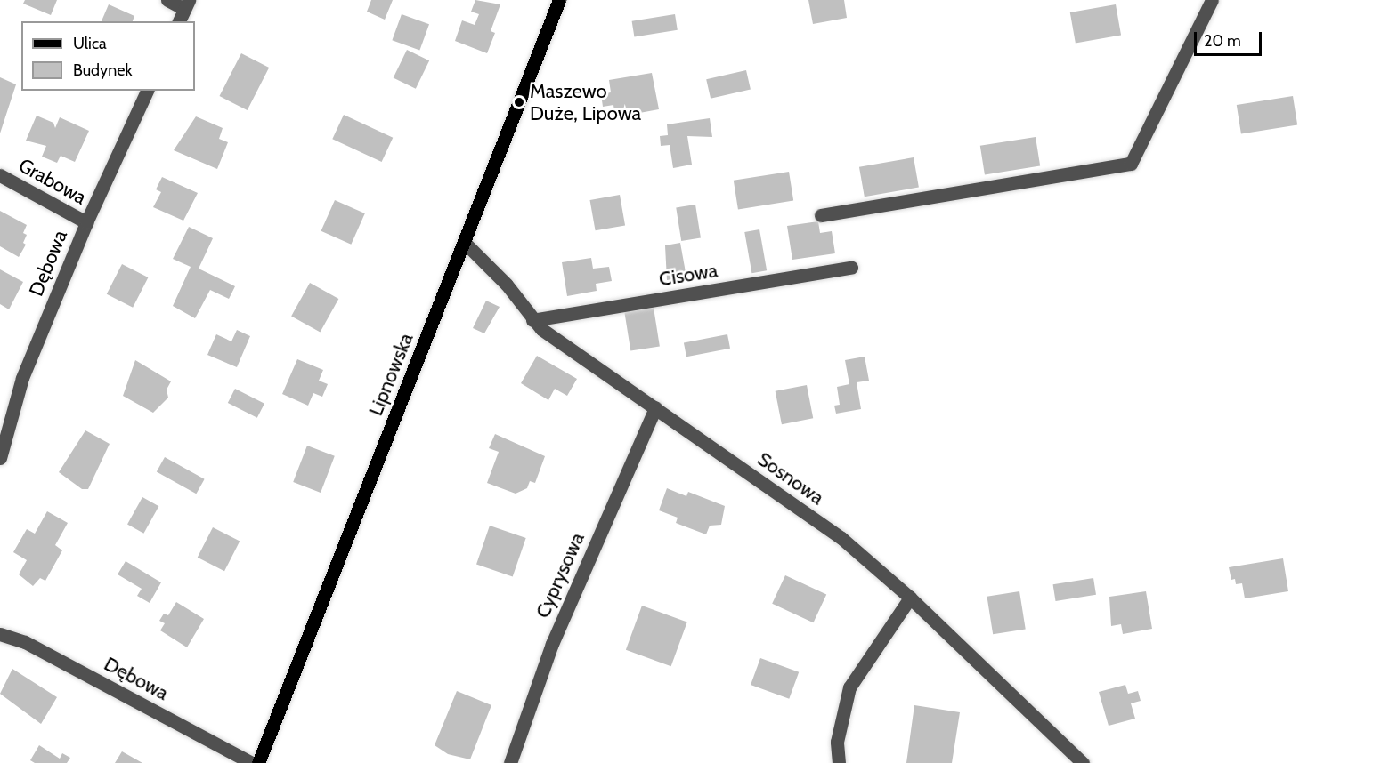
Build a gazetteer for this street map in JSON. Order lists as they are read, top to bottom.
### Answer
{
  "streets": {
    "main road": ["Lipnowska"],
    "street": [
      "Grabowa",
      "Dębowa",
      "Cisowa",
      "Sosnowa",
      "Cyprysowa"
    ]
  },
  "crossings": [
    ["Grabowa", "Dębowa"],
    ["Cisowa", "Sosnowa"],
    ["Lipnowska", "Sosnowa"],
    ["Sosnowa", "Cyprysowa"]
  ],
  "places": ["Maszewo Duże, Lipowa"],
  "legend": ["Ulica", "Budynek"],
  "scale_bar": "20 m"
}
